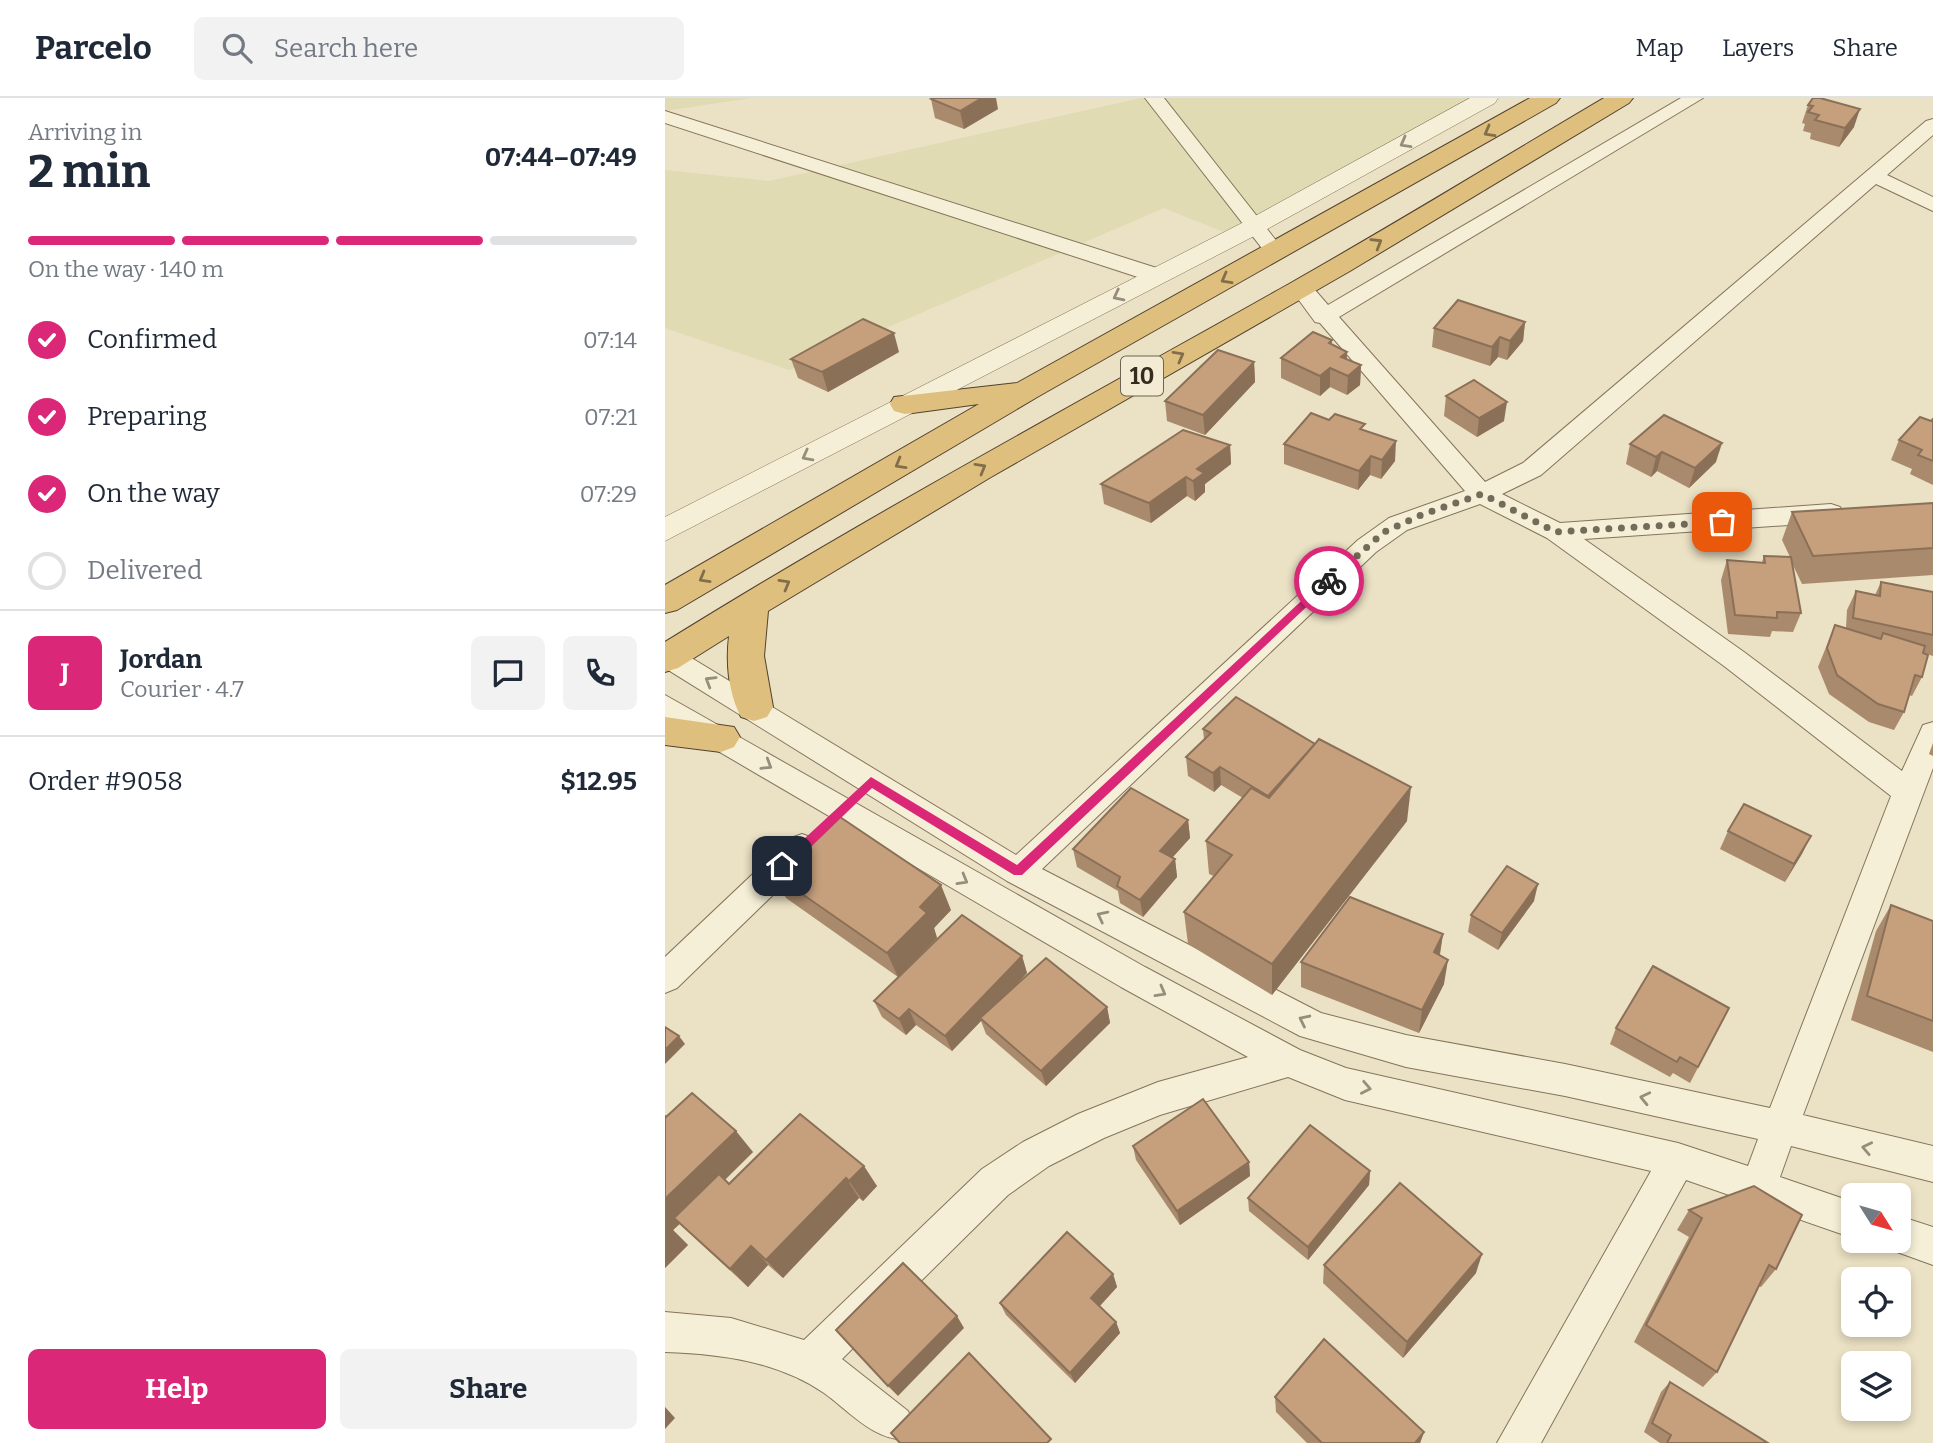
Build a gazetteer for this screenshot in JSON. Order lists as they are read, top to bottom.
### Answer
{
  "streets": {
    "highway": ["10"]
  },
  "north": "bottom right",
  "page": {
    "header": "Parcelo",
    "search": "Search here",
    "nav": ["Map", "Layers", "Share"],
    "heading": ["2 min", "Arriving in", "07:44–07:49"],
    "panel": [
      "Jordan",
      "Courier · 4.7",
      "Order #9058",
      "$12.95"
    ],
    "bar": "On the way · 140 m",
    "list": [
      ["Confirmed", "07:14"],
      ["Preparing", "07:21"],
      ["On the way", "07:29"],
      "Delivered"
    ],
    "round": "J",
    "buttons": ["Help", "Share"]
  }
}
